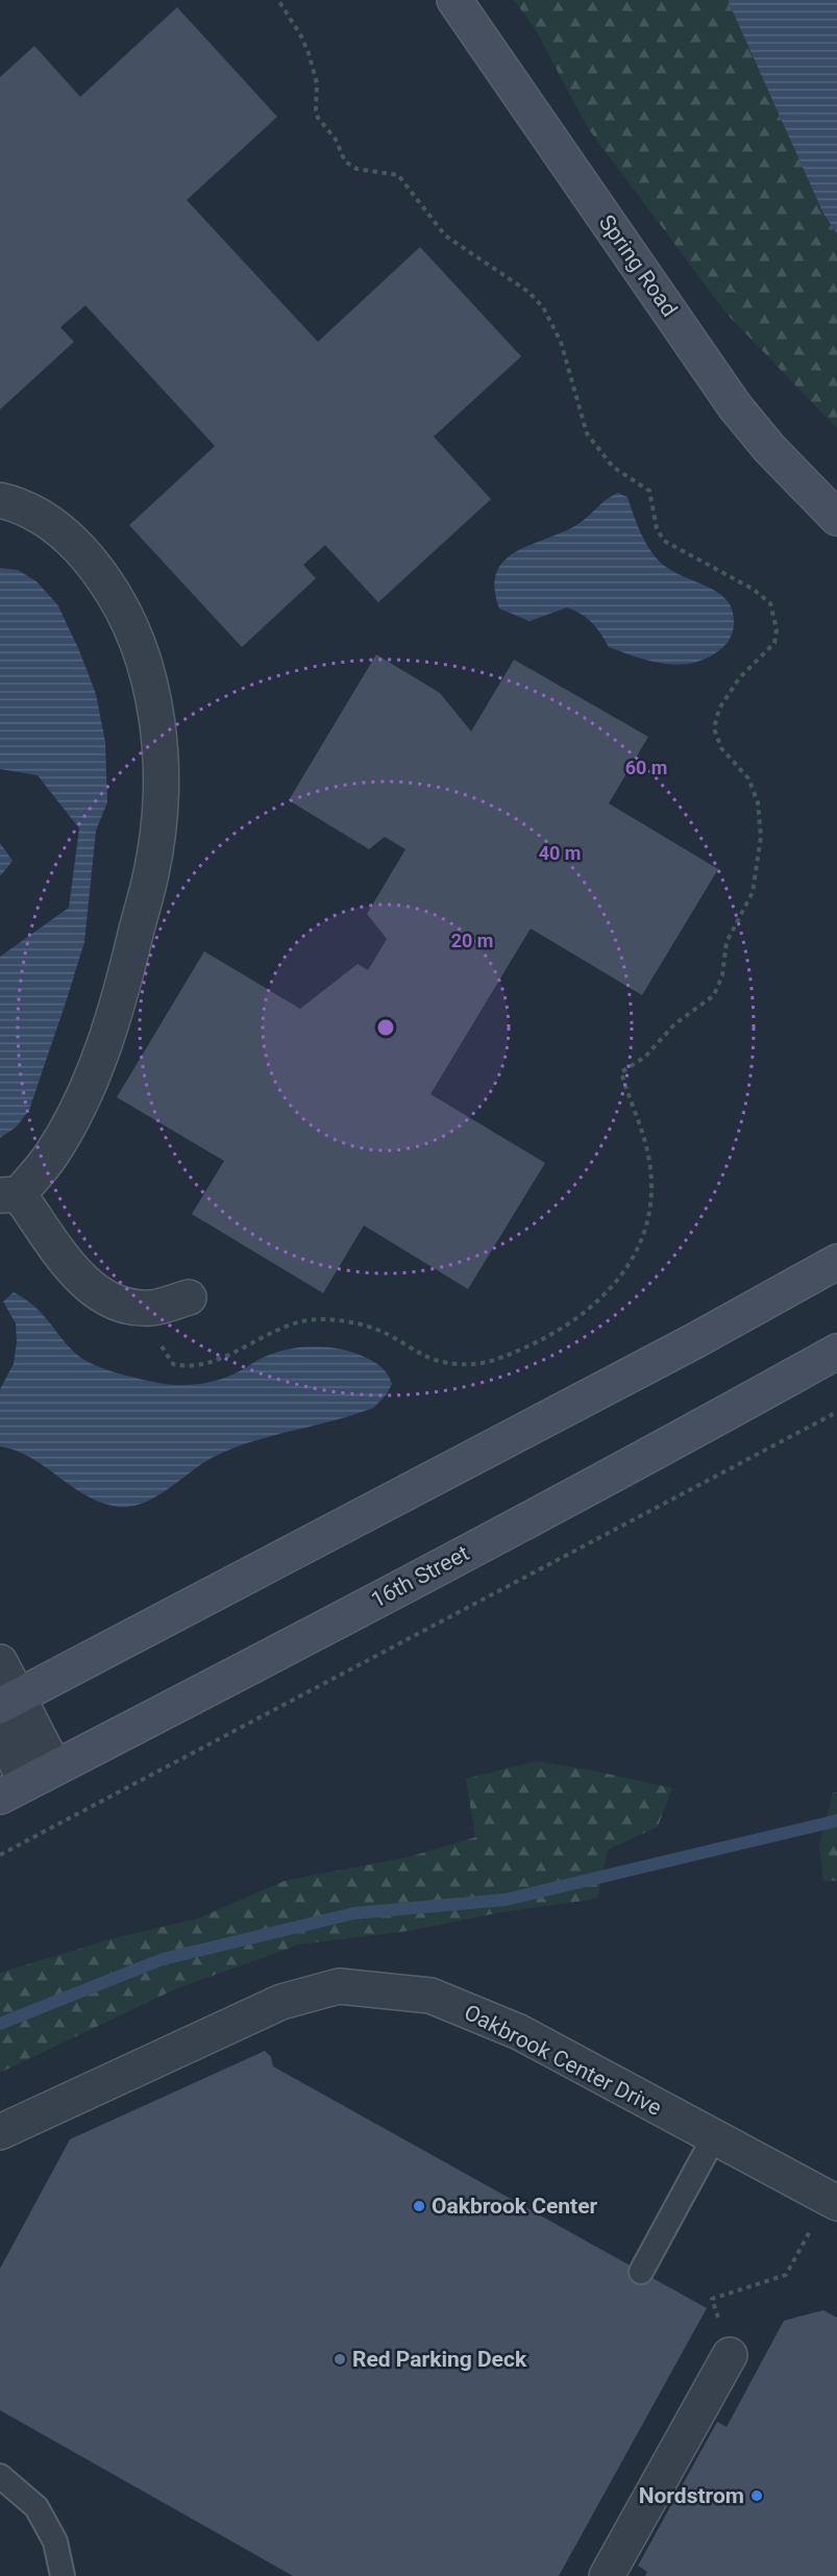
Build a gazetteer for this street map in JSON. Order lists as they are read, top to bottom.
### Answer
{
  "streets": {
    "street": ["Spring Road", "16th Street", "Oakbrook Center Drive"]
  },
  "places": ["Oakbrook Center", "Red Parking Deck", "Nordstrom"],
  "rings": ["60 m", "40 m", "20 m"]
}
